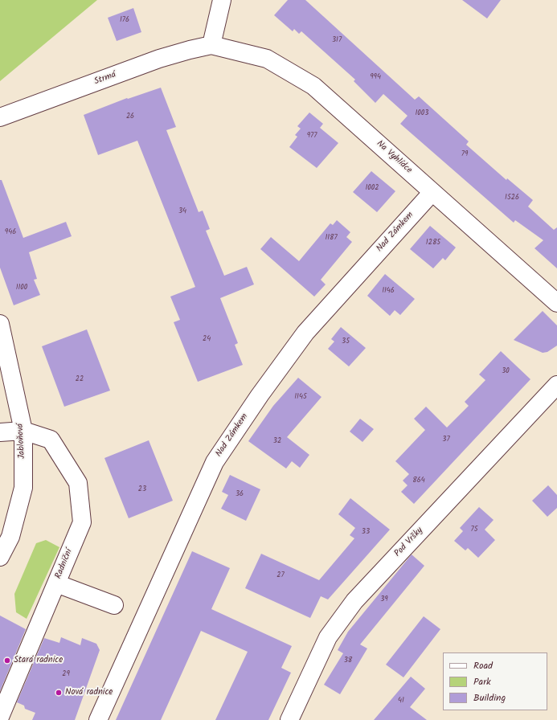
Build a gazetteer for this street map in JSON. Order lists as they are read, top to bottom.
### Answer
{
  "streets": {
    "street": [
      "Strmá",
      "Na Vyhlídce",
      "Nad Zámkem",
      "Jabloňová",
      "Pod Vršky",
      "Radniční"
    ]
  },
  "crossings": [
    ["Strmá", "Na Vyhlídce"],
    ["Na Vyhlídce", "Nad Zámkem"],
    ["Jabloňová", "Radniční"]
  ],
  "places": ["Stará radnice", "Nová radnice"],
  "house_numbers": [
    "176",
    "317",
    "994",
    "1003",
    "26",
    "977",
    "79",
    "1002",
    "1526",
    "34",
    "946",
    "1187",
    "1285",
    "1100",
    "1146",
    "24",
    "35",
    "30",
    "22",
    "1145",
    "37",
    "32",
    "864",
    "23",
    "36",
    "75",
    "33",
    "27",
    "39",
    "38",
    "29",
    "41"
  ],
  "legend": ["Road", "Park", "Building"]
}
